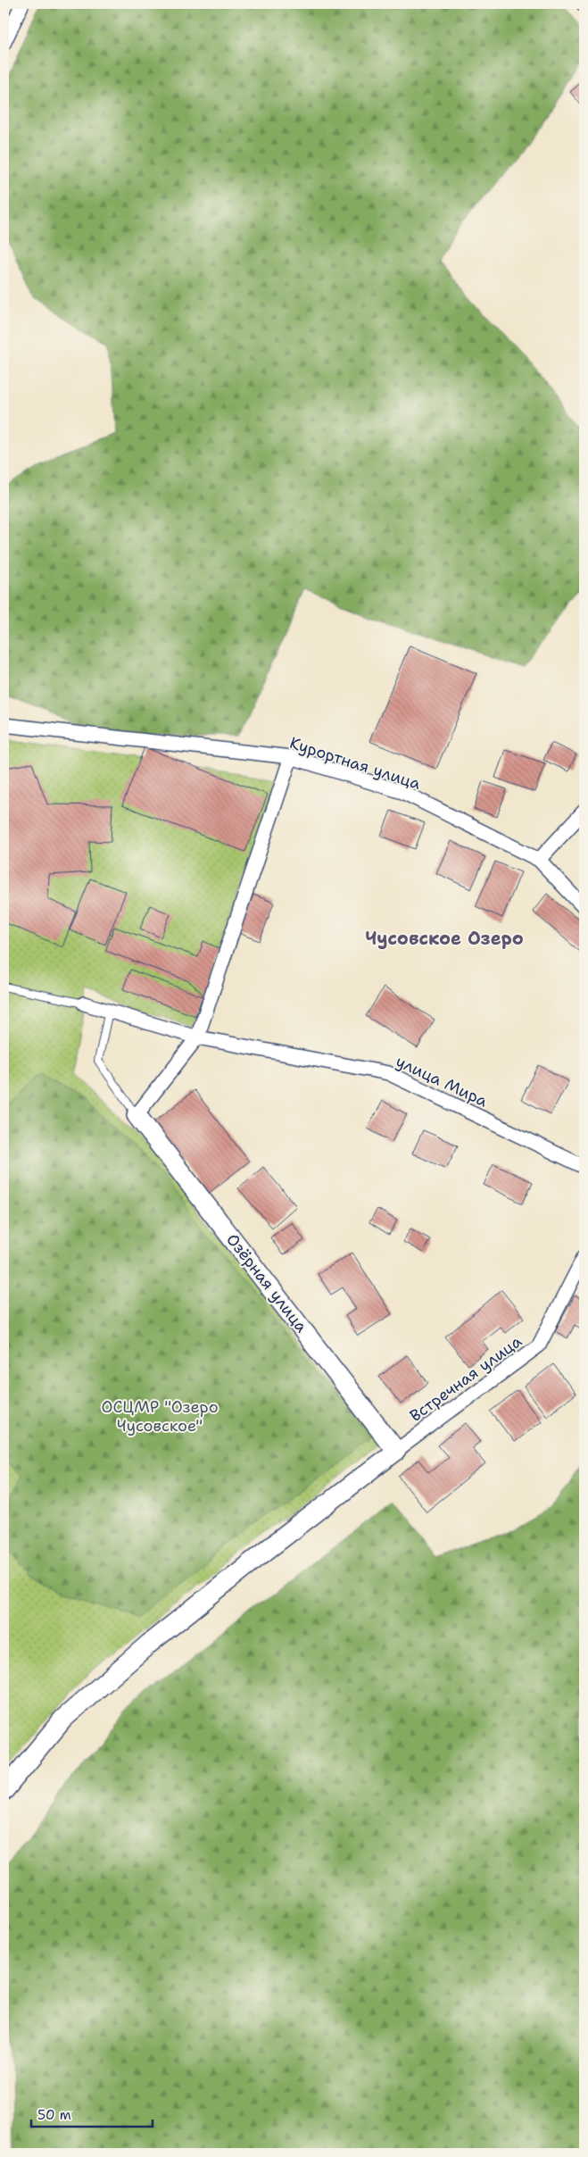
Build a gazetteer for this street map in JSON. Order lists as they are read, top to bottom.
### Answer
{
  "streets": {
    "street": [
      "Курортная улица",
      "улица Мира",
      "Озёрная улица",
      "Встречная улица"
    ]
  },
  "crossings": [
    ["Озёрная улица", "Встречная улица"]
  ],
  "districts": ["Чусовское Озеро"],
  "parks": ["ОСЦМР \"Озеро Чусовское\""],
  "scale_bar": "50 m"
}
